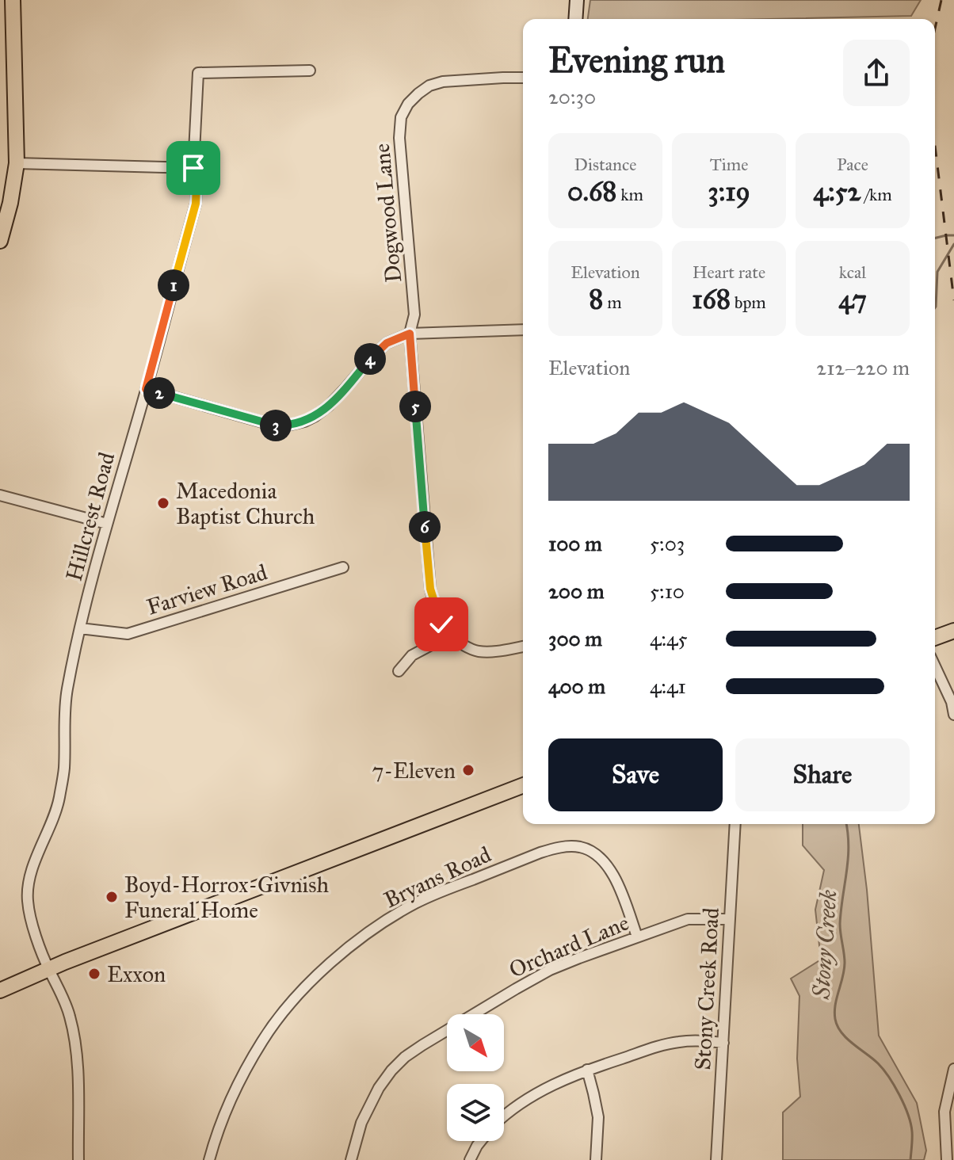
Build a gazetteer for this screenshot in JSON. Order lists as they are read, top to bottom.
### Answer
{
  "streets": {
    "street": [
      "Dogwood Lane",
      "Hillcrest Road",
      "Farview Road",
      "Bryans Road",
      "Orchard Lane",
      "Stony Creek Road"
    ]
  },
  "crossings": [
    ["Hillcrest Road", "Farview Road"],
    ["Bryans Road", "Orchard Lane"],
    ["Orchard Lane", "Stony Creek Road"]
  ],
  "water": ["Stony Creek"],
  "places": [
    "Macedonia Baptist Church",
    "7-Eleven",
    "Boyd-Horrox-Givnish Funeral Home",
    "Exxon"
  ],
  "north": "bottom right",
  "page": {
    "heading": ["Evening run", "20:30"],
    "stats": [
      ["Distance", "0.68 km"],
      ["Time", "3:19"],
      ["Pace", "4:52 /km"],
      ["Elevation", "8 m"],
      ["Heart rate", "168 bpm"],
      ["kcal", "47"]
    ],
    "pins": [
      "1",
      "4",
      "2",
      "5",
      "3",
      "6"
    ],
    "chart": ["Elevation", "212–220 m"],
    "list": [
      {
        "name": "100 m",
        "note": "5:03"
      },
      {
        "name": "200 m",
        "note": "5:10"
      },
      {
        "name": "300 m",
        "note": "4:45"
      },
      {
        "name": "400 m",
        "note": "4:41"
      }
    ],
    "buttons": ["Save", "Share"]
  }
}
